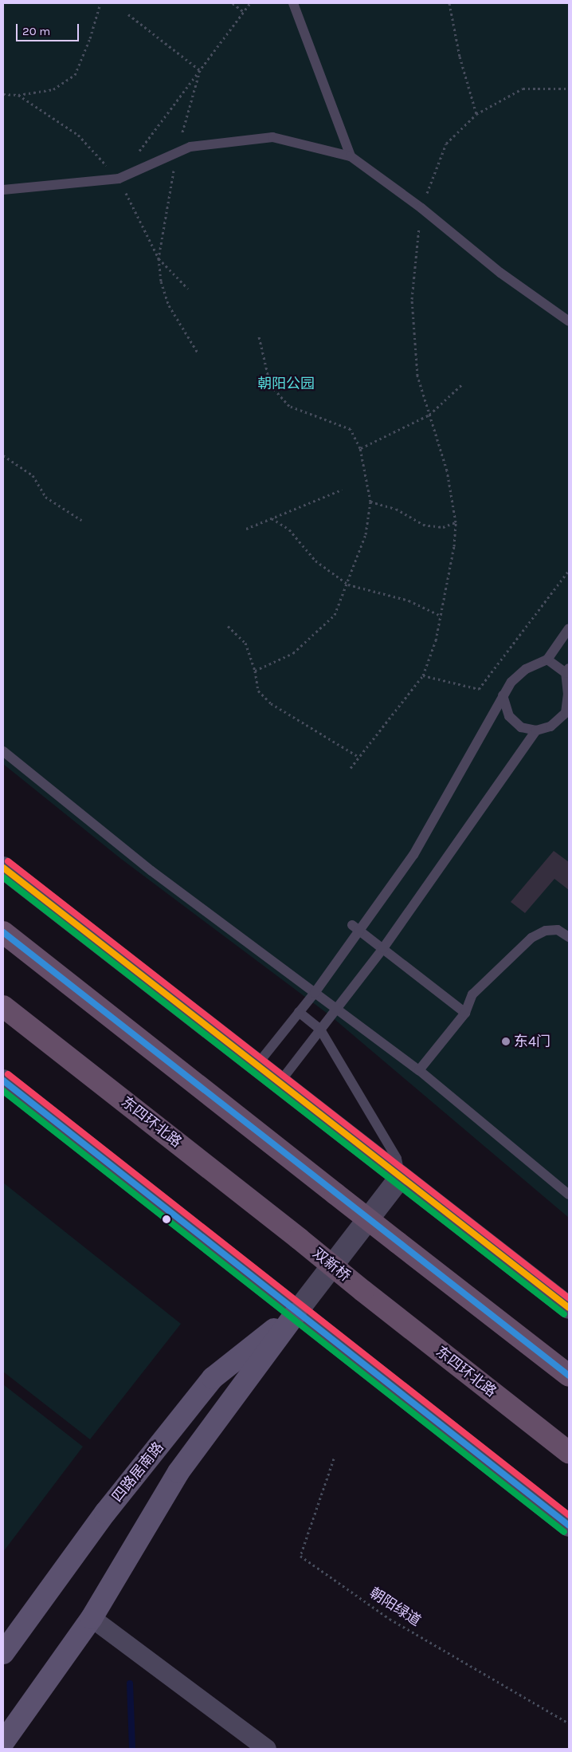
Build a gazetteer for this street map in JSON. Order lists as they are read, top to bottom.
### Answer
{
  "streets": {
    "highway": ["东四环北路", "双新桥"],
    "main road": ["四路居南路"],
    "path": ["朝阳绿道"]
  },
  "crossings": [
    ["东四环北路", "双新桥"]
  ],
  "parks": ["朝阳公园"],
  "places": ["东4门"],
  "scale_bar": "20 m"
}
